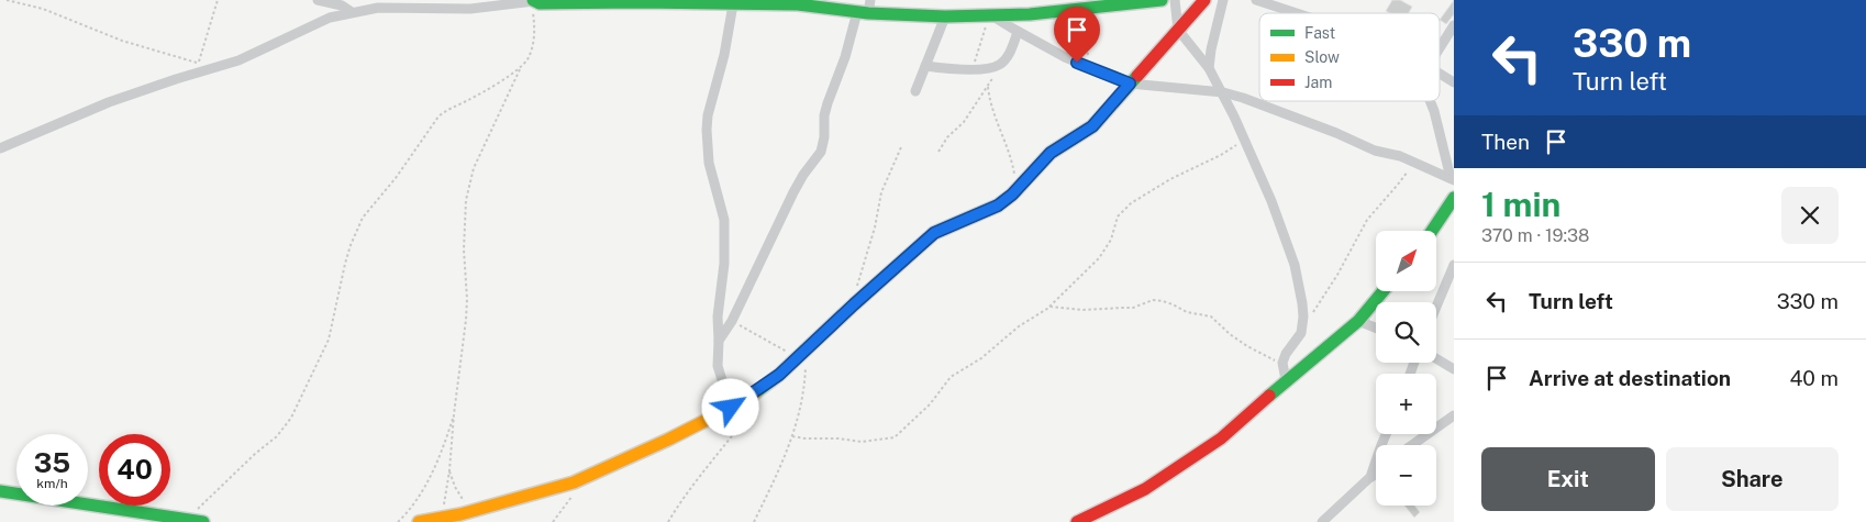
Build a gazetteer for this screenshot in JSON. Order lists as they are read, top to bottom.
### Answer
{
  "legend": ["Fast", "Slow", "Jam"],
  "north": "top right",
  "page": {
    "turn": ["330 m", "Turn left"],
    "then": "Then",
    "heading": ["1 min", "370 m · 19:38"],
    "map_buttons": ["+", "−"],
    "list": [
      {
        "name": "Turn left",
        "value": "330 m"
      },
      {
        "name": "Arrive at destination",
        "value": "40 m"
      }
    ],
    "speed": "35 km/h",
    "limit": "40",
    "buttons": ["Exit", "Share"]
  }
}
